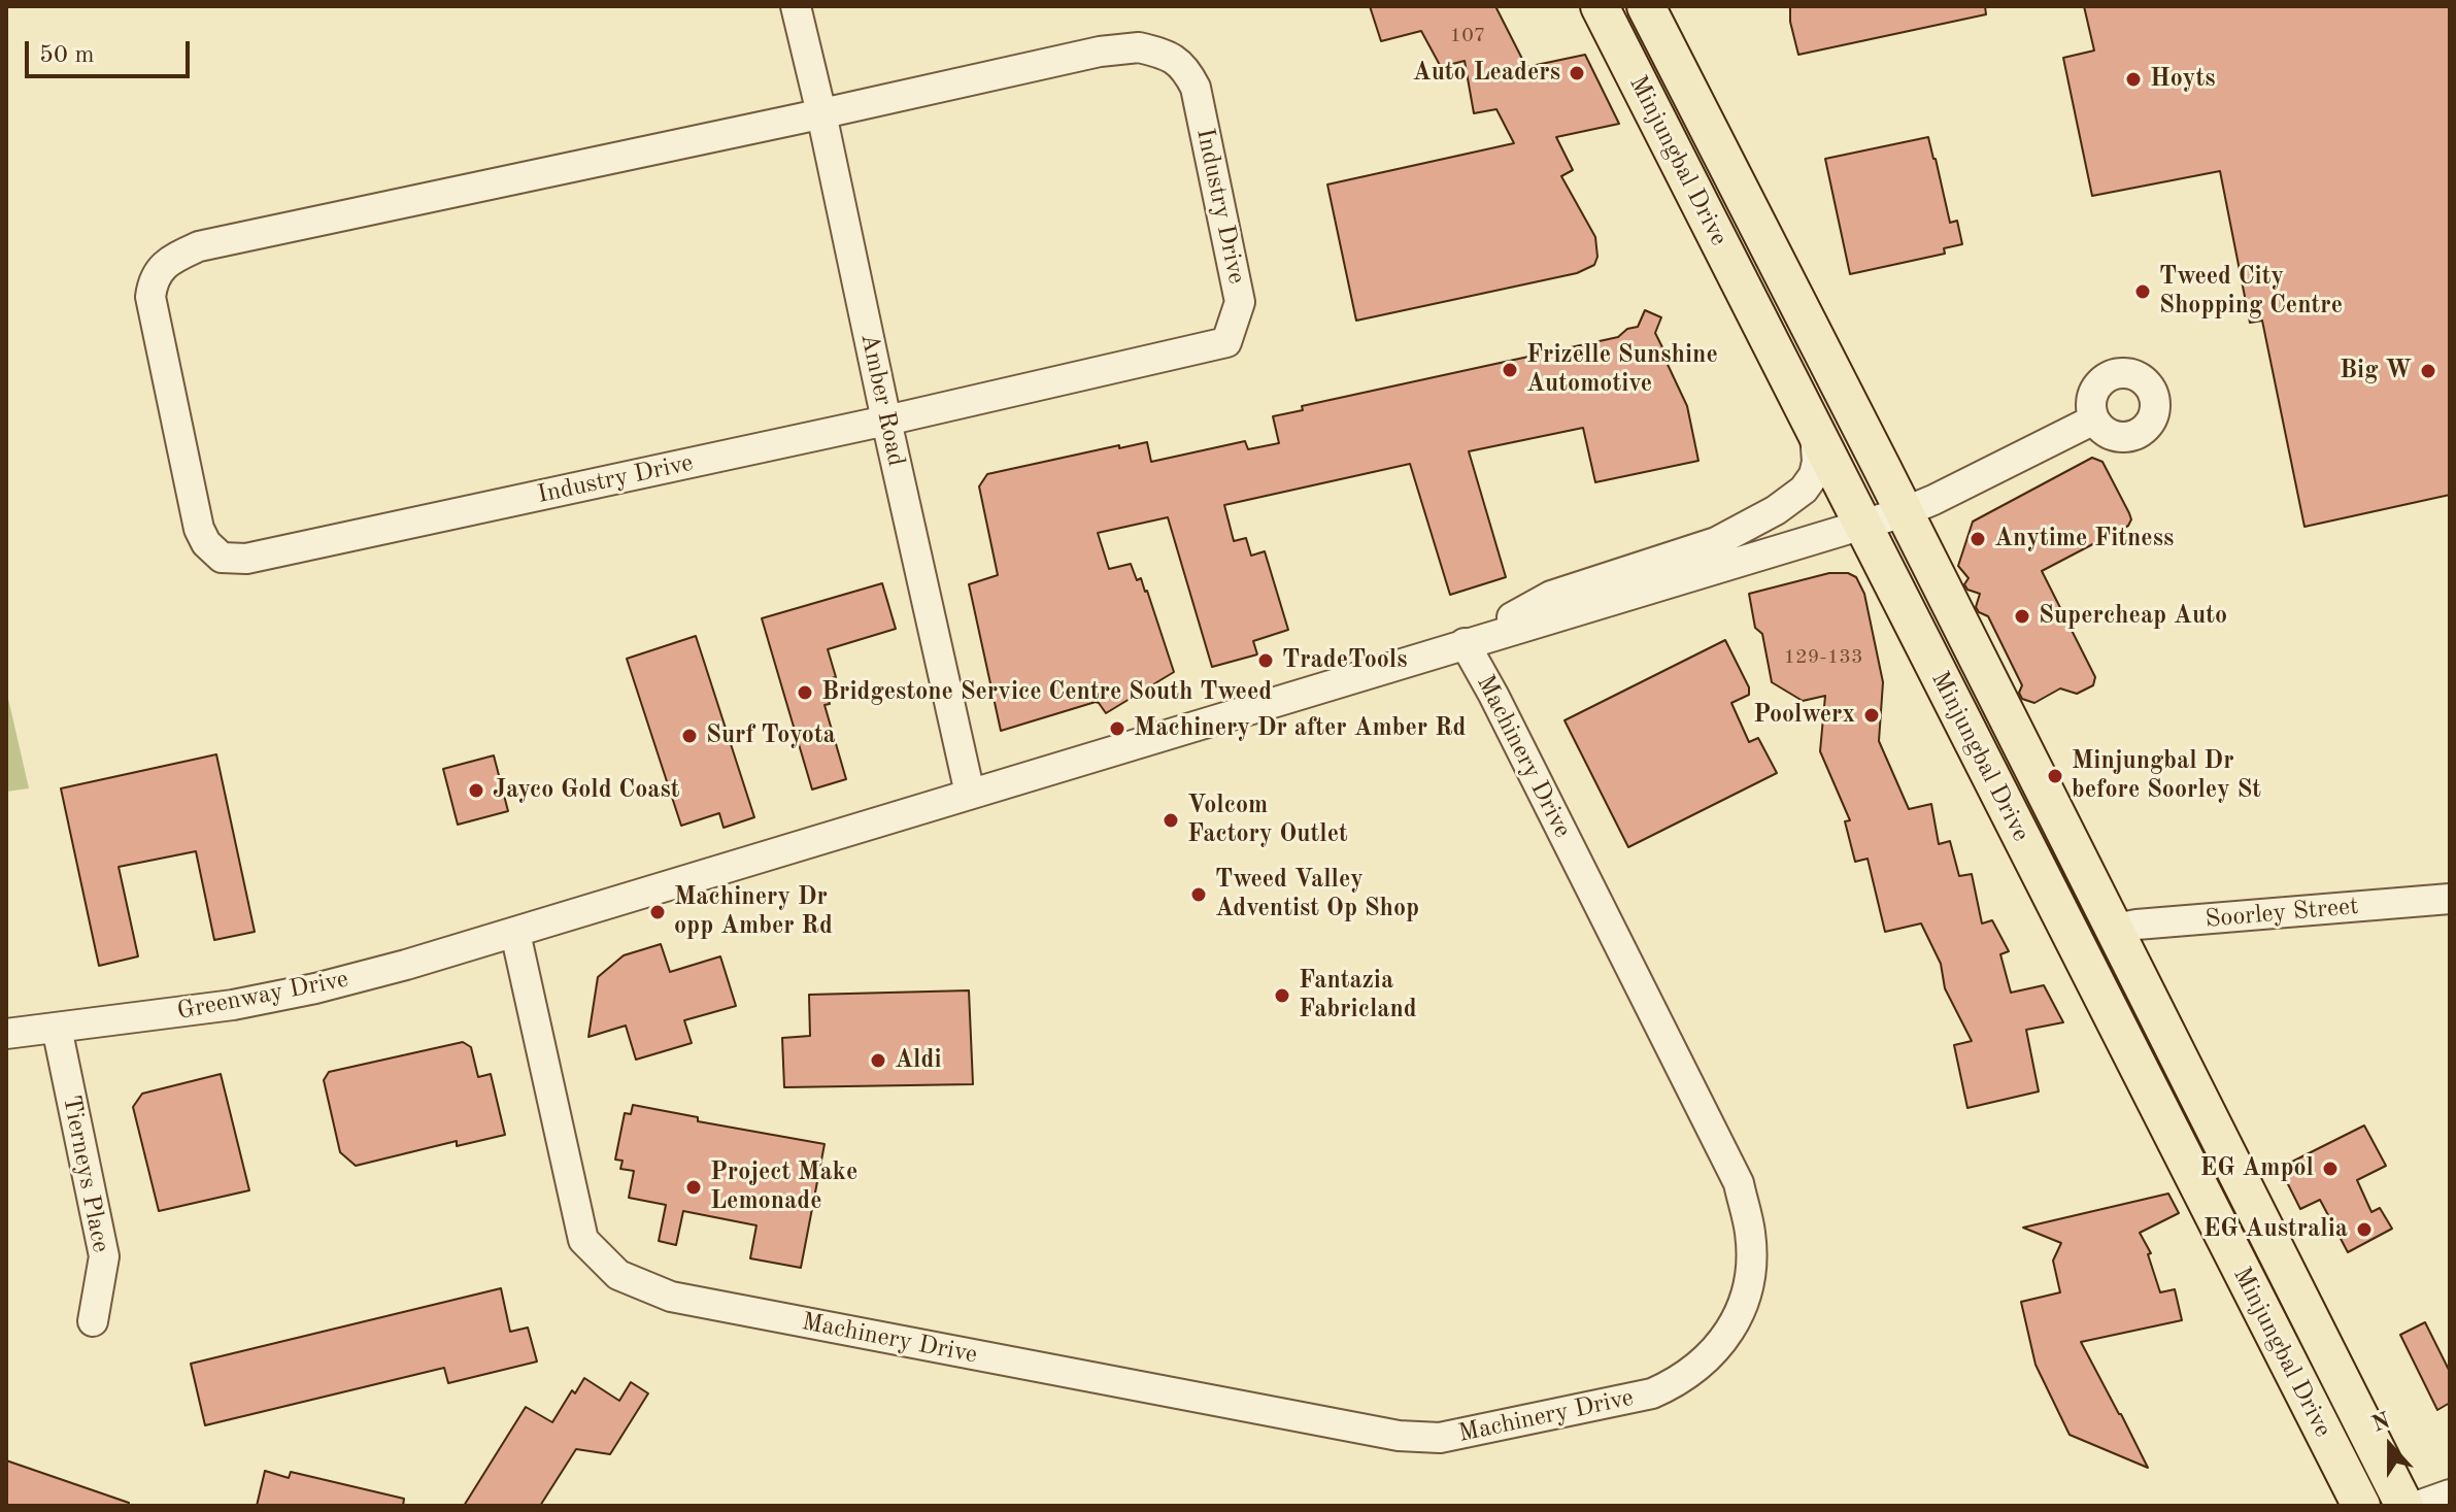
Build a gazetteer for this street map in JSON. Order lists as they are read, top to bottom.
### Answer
{
  "streets": {
    "main road": ["Minjungbal Drive"],
    "street": [
      "Industry Drive",
      "Amber Road",
      "Machinery Drive",
      "Soorley Street",
      "Greenway Drive",
      "Tierneys Place"
    ]
  },
  "crossings": [
    ["Minjungbal Drive", "Machinery Drive"],
    ["Minjungbal Drive", "Soorley Street"],
    ["Industry Drive", "Amber Road"],
    ["Amber Road", "Machinery Drive"],
    ["Machinery Drive", "Greenway Drive"],
    ["Greenway Drive", "Tierneys Place"]
  ],
  "places": [
    "Auto Leaders",
    "Hoyts",
    "Tweed City Shopping Centre",
    "Frizelle Sunshine Automotive",
    "Big W",
    "Anytime Fitness",
    "Supercheap Auto",
    "TradeTools",
    "Bridgestone Service Centre South Tweed",
    "Poolwerx",
    "Machinery Dr after Amber Rd",
    "Surf Toyota",
    "Minjungbal Dr before Soorley St",
    "Jayco Gold Coast",
    "Volcom Factory Outlet",
    "Tweed Valley Adventist Op Shop",
    "Machinery Dr opp Amber Rd",
    "Fantazia Fabricland",
    "Aldi",
    "EG Ampol",
    "Project Make Lemonade",
    "EG Australia"
  ],
  "house_numbers": ["107", "129-133"],
  "scale_bar": "50 m",
  "north": "top"
}
